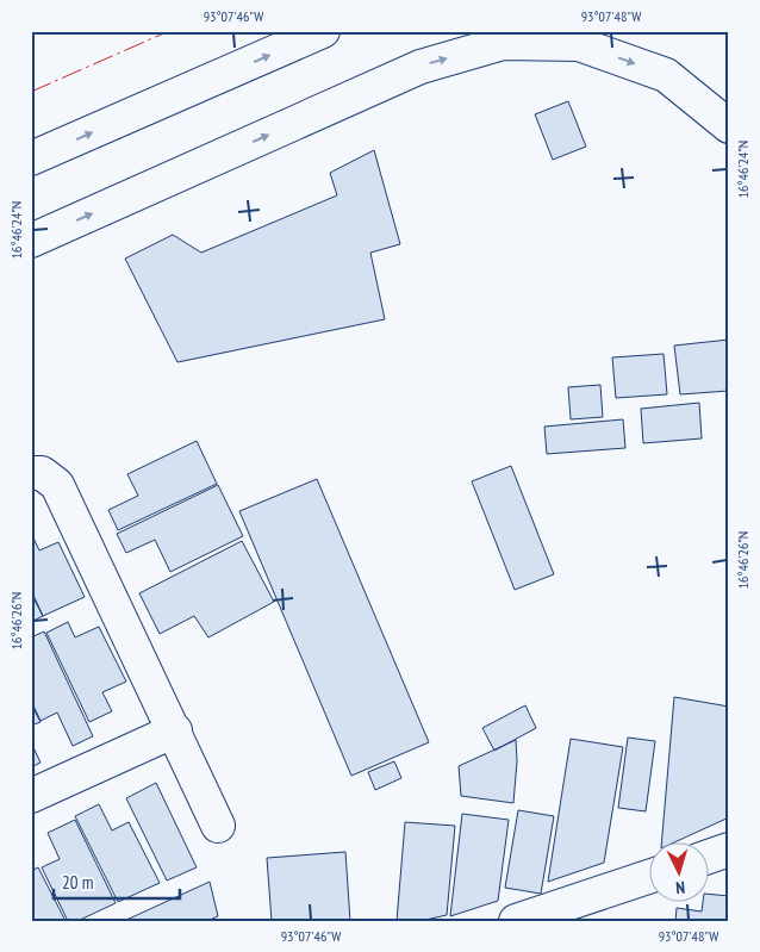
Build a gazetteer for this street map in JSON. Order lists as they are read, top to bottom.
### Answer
{
  "scale_bar": "20 m",
  "north": "bottom",
  "coordinates": [
    "93°07'46\"W",
    "93°07'48\"W",
    "16°46'24\"N",
    "16°46'26\"N"
  ]
}
